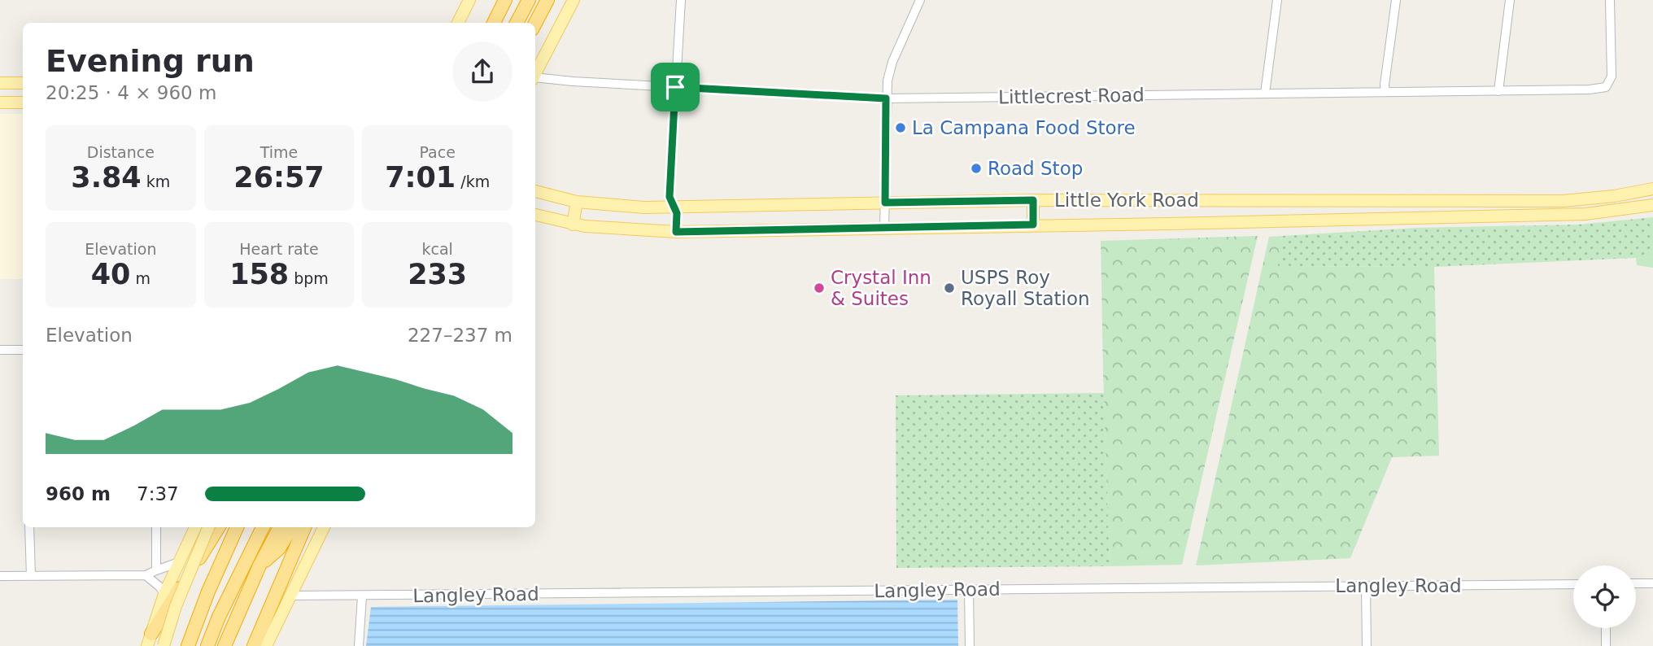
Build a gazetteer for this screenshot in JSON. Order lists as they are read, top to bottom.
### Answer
{
  "streets": {
    "main road": ["Little York Road"],
    "street": ["Littlecrest Road", "Langley Road"]
  },
  "places": [
    "La Campana Food Store",
    "Road Stop",
    "Crystal Inn & Suites",
    "USPS Roy Royall Station"
  ],
  "page": {
    "heading": ["Evening run", "20:25 · 4 × 960 m"],
    "stats": [
      ["Distance", "3.84 km"],
      ["Time", "26:57"],
      ["Pace", "7:01 /km"],
      ["Elevation", "40 m"],
      ["Heart rate", "158 bpm"],
      ["kcal", "233"]
    ],
    "chart": ["Elevation", "227–237 m"],
    "list": [
      {
        "name": "960 m",
        "note": "7:37"
      }
    ]
  }
}
